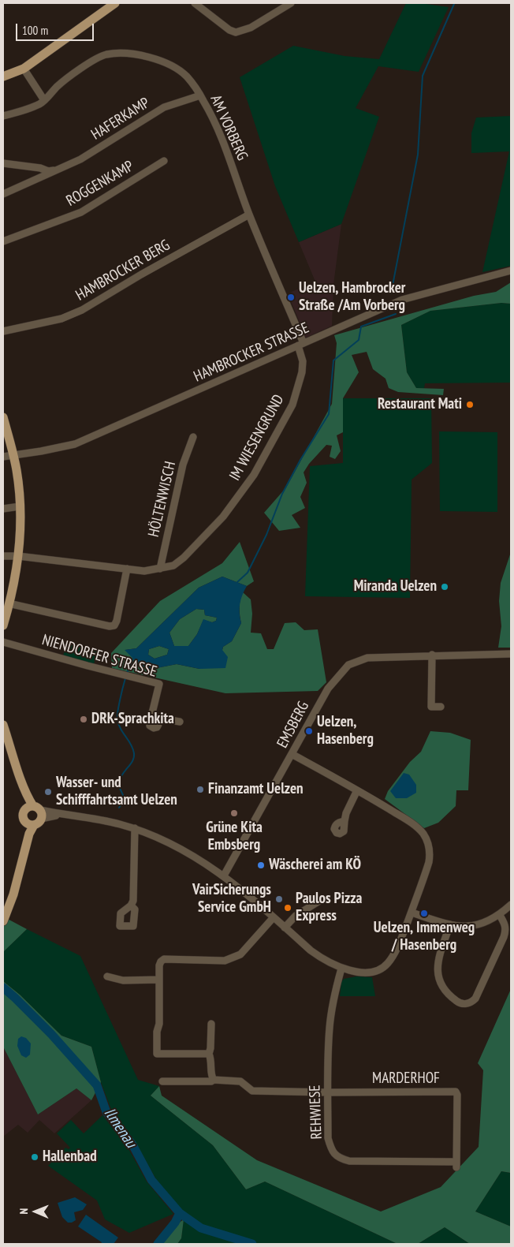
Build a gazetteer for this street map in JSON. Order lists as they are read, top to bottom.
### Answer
{
  "streets": {
    "street": [
      "HAFERKAMP",
      "AM VORBERG",
      "ROGGENKAMP",
      "HAMBROCKER BERG",
      "HAMBROCKER STRASSE",
      "IM WIESENGRUND",
      "HÖLTENWISCH",
      "NIENDORFER STRASSE",
      "EMSBERG",
      "MARDERHOF",
      "REHWIESE"
    ]
  },
  "crossings": [
    ["HAFERKAMP", "AM VORBERG"],
    ["AM VORBERG", "HAMBROCKER BERG"],
    ["AM VORBERG", "HAMBROCKER STRASSE"],
    ["AM VORBERG", "IM WIESENGRUND"],
    ["HAMBROCKER STRASSE", "IM WIESENGRUND"],
    ["IM WIESENGRUND", "HÖLTENWISCH"],
    ["MARDERHOF", "REHWIESE"]
  ],
  "water": ["Ilmenau"],
  "places": [
    "Uelzen, Hambrocker Straße /Am Vorberg",
    "Restaurant Mati",
    "Miranda Uelzen",
    "DRK-Sprachkita",
    "Uelzen, Hasenberg",
    "Finanzamt Uelzen",
    "Wasser- und Schifffahrtsamt Uelzen",
    "Grüne Kita Embsberg",
    "Wäscherei am KÖ",
    "VairSicherungs Service GmbH",
    "Paulos Pizza Express",
    "Uelzen, Immenweg / Hasenberg",
    "Hallenbad"
  ],
  "scale_bar": "100 m",
  "north": "left"
}
